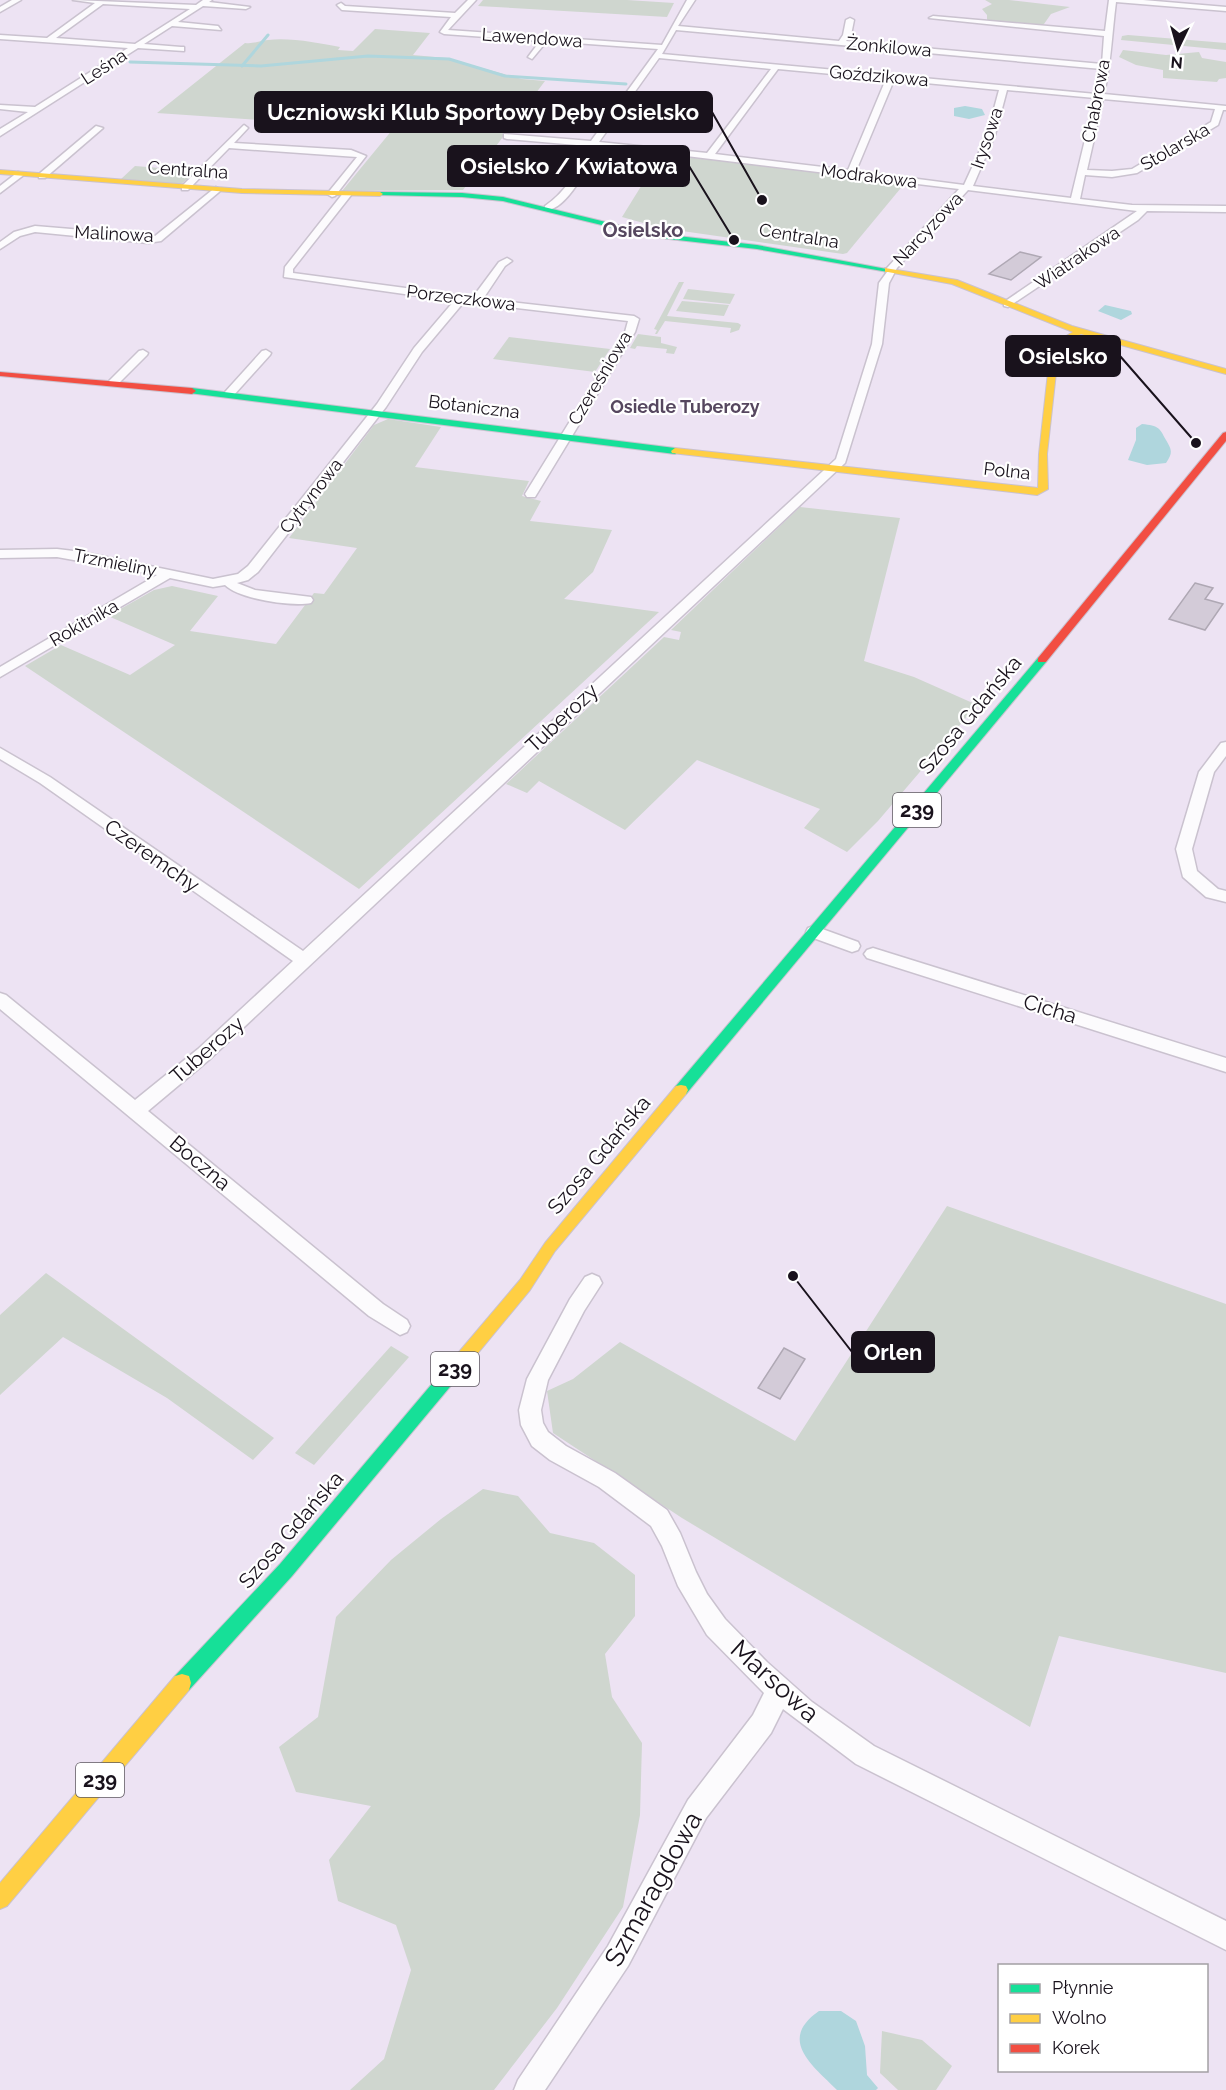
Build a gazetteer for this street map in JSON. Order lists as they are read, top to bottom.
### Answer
{
  "streets": {
    "street": [
      "Lawendowa",
      "Żonkilowa",
      "Leśna",
      "Goździkowa",
      "Chabrowa",
      "Irysowa",
      "Stolarska",
      "Centralna",
      "Modrakowa",
      "Narcyzowa",
      "Malinowa",
      "Wiatrakowa",
      "Porzeczkowa",
      "Czereśniowa",
      "Botaniczna",
      "Polna",
      "Cytrynowa",
      "Trzmieliny",
      "Rokitnika",
      "Szosa Gdańska",
      "Tuberozy",
      "239",
      "Czeremchy",
      "Cicha",
      "Boczna",
      "Marsowa",
      "Szmaragdowa"
    ]
  },
  "crossings": [
    ["Żonkilowa", "Chabrowa"],
    ["Goździkowa", "Chabrowa"],
    ["Goździkowa", "Irysowa"],
    ["Goździkowa", "Stolarska"],
    ["Chabrowa", "Stolarska"],
    ["Chabrowa", "Modrakowa"],
    ["Irysowa", "Modrakowa"],
    ["Irysowa", "Narcyzowa"],
    ["Centralna", "Narcyzowa"],
    ["Centralna", "Malinowa"],
    ["Centralna", "Wiatrakowa"],
    ["Centralna", "Porzeczkowa"],
    ["Centralna", "Polna"],
    ["Centralna", "Tuberozy"],
    ["Modrakowa", "Narcyzowa"],
    ["Modrakowa", "Wiatrakowa"],
    ["Narcyzowa", "Tuberozy"],
    ["Porzeczkowa", "Czereśniowa"],
    ["Porzeczkowa", "Cytrynowa"],
    ["Czereśniowa", "Botaniczna"],
    ["Botaniczna", "Polna"],
    ["Botaniczna", "Cytrynowa"],
    ["Botaniczna", "Tuberozy"],
    ["Polna", "Tuberozy"],
    ["Cytrynowa", "Trzmieliny"],
    ["Trzmieliny", "Rokitnika"],
    ["Tuberozy", "Czeremchy"],
    ["Tuberozy", "Boczna"],
    ["Marsowa", "Szmaragdowa"]
  ],
  "districts": ["Osielsko", "Osiedle Tuberozy"],
  "places": [
    "Uczniowski Klub Sportowy Dęby Osielsko",
    "Osielsko / Kwiatowa",
    "Osielsko",
    "Orlen"
  ],
  "legend": ["Płynnie", "Wolno", "Korek"],
  "north": "bottom"
}
